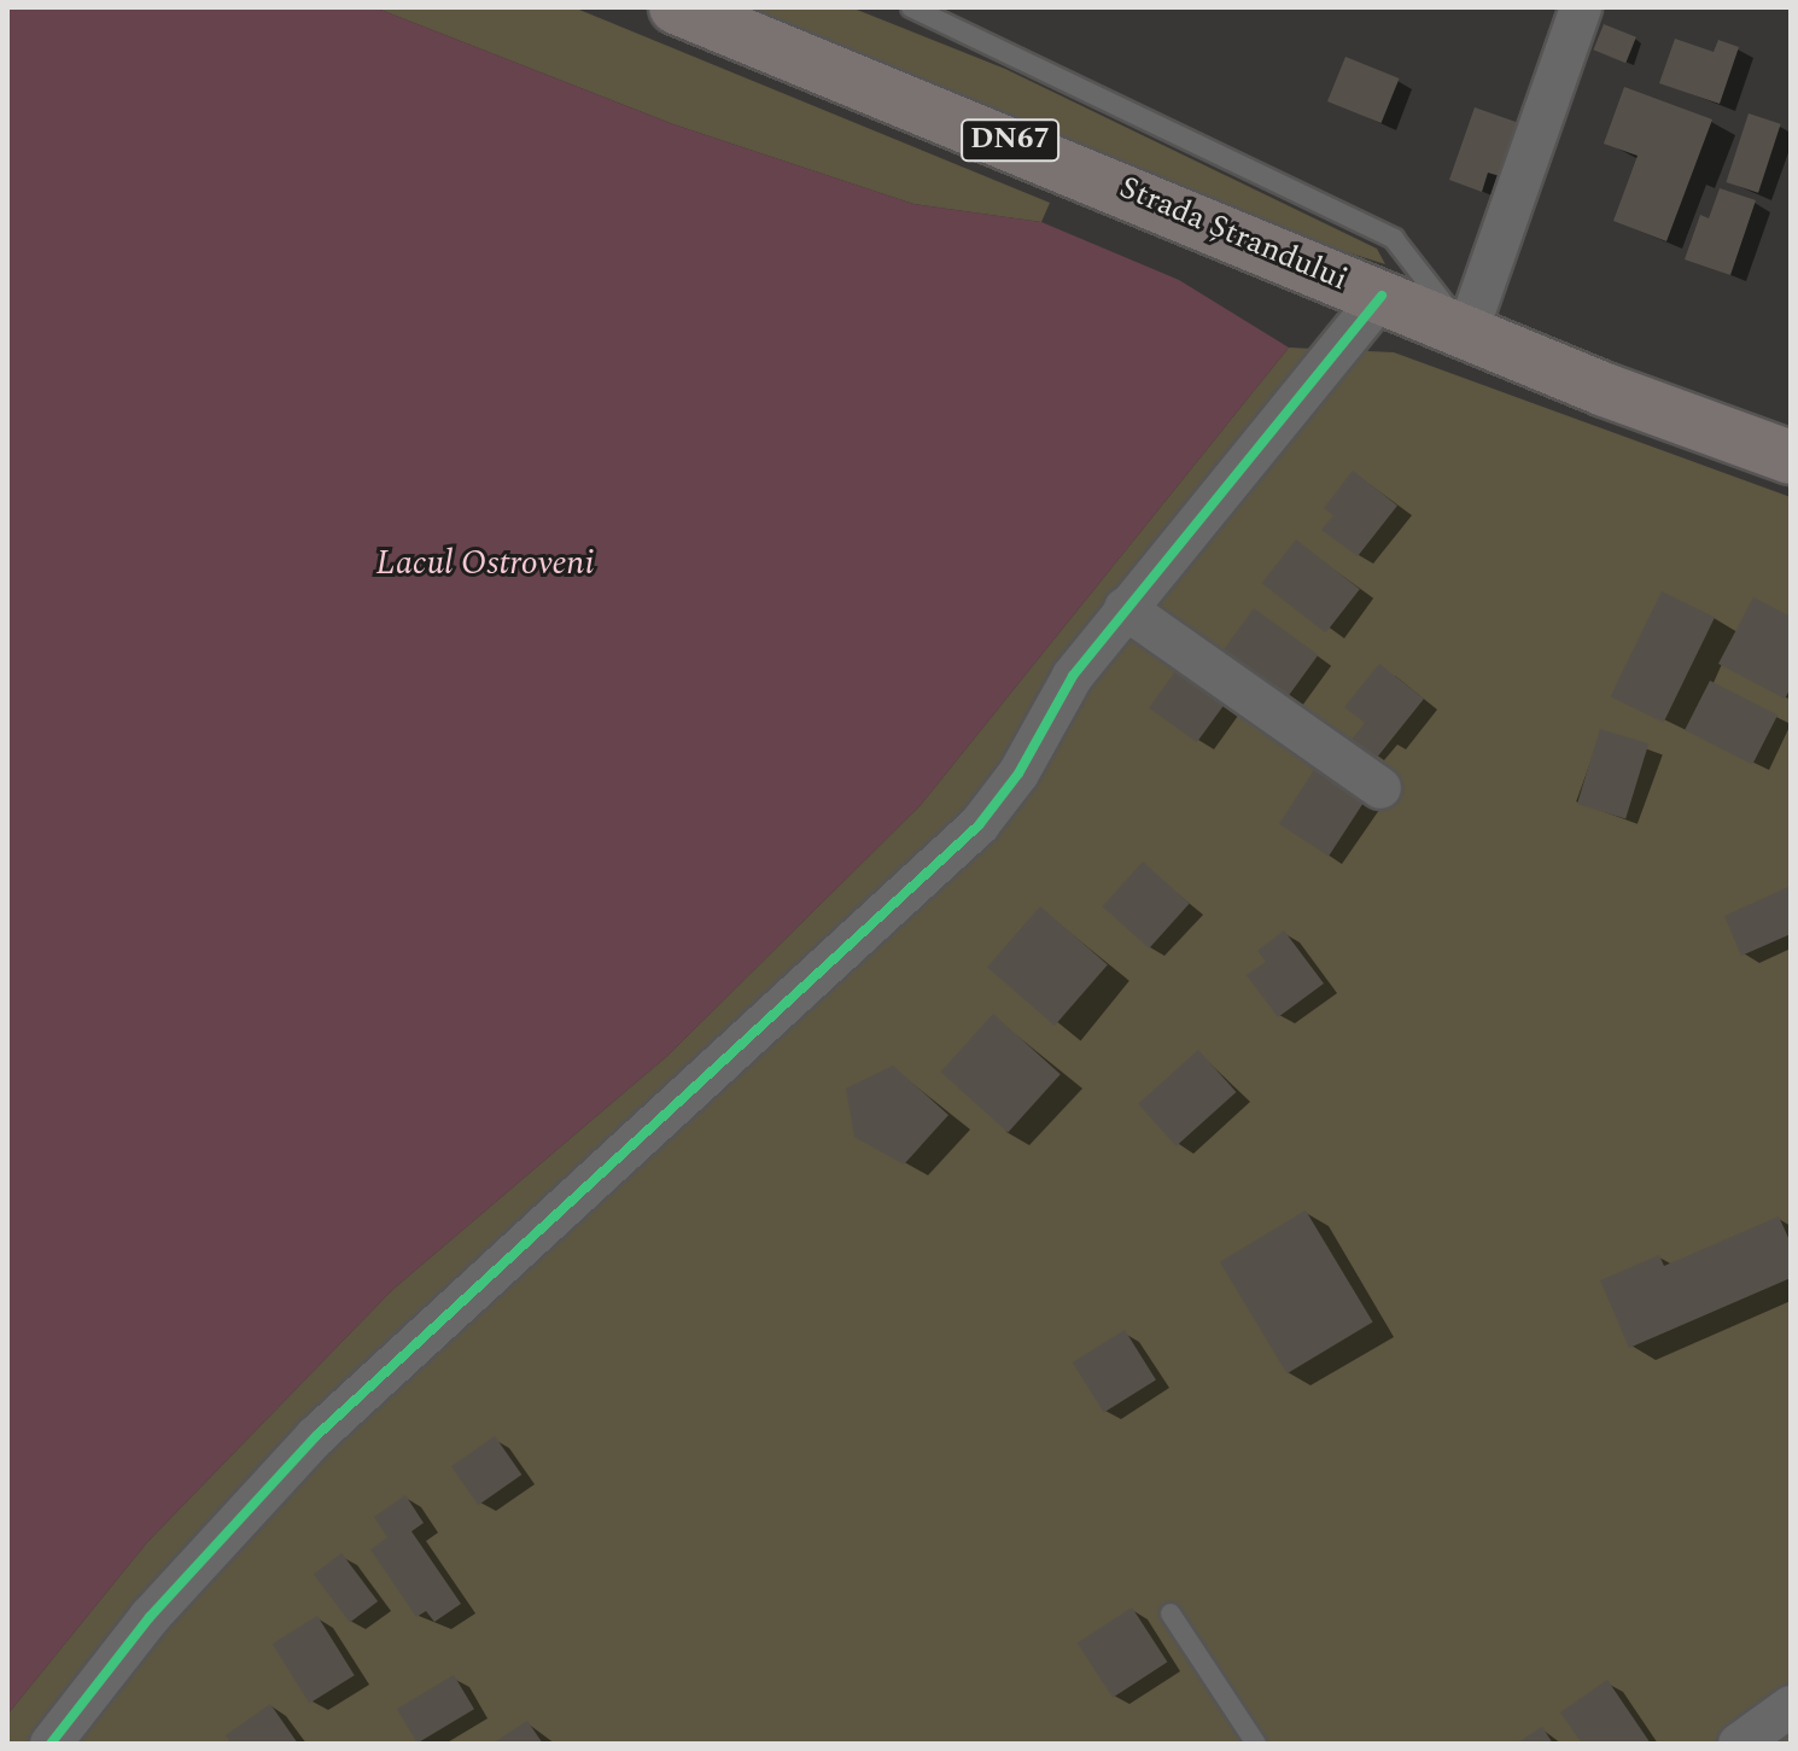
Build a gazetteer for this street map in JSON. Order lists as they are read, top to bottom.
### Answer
{
  "streets": {
    "main road": ["DN67", "Strada Ștrandului"]
  },
  "water": ["Lacul Ostroveni"]
}
